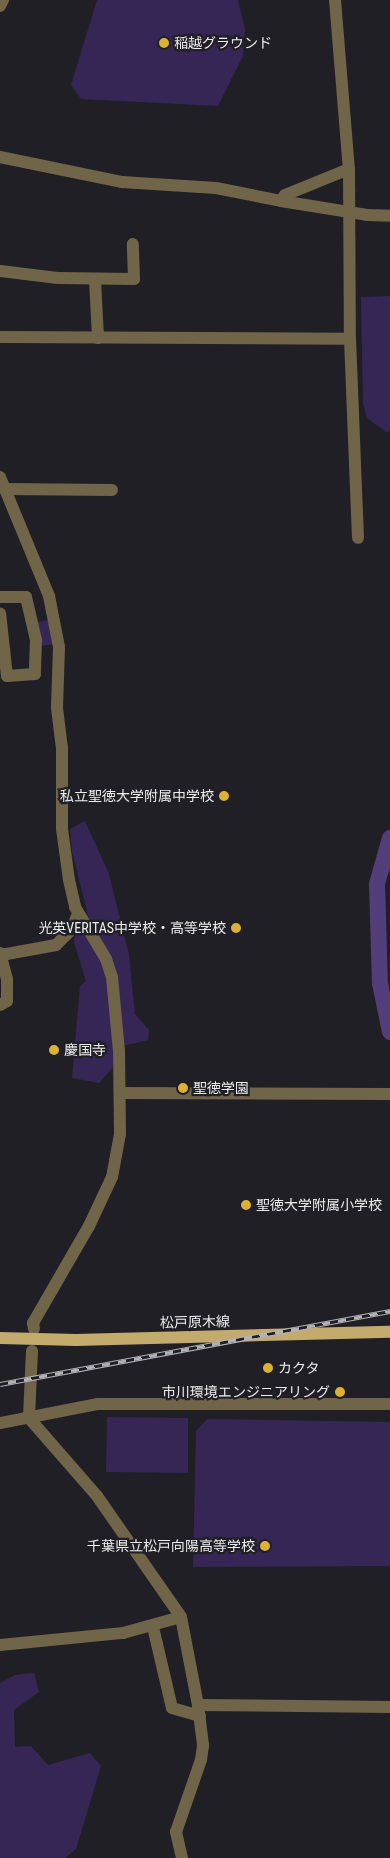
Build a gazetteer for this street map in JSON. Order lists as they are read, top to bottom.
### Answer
{
  "streets": {
    "main road": ["松戸原木線"]
  },
  "places": [
    "稲越グラウンド",
    "私立聖徳大学附属中学校",
    "光英VERITAS中学校・高等学校",
    "慶国寺",
    "聖徳学園",
    "聖徳大学附属小学校",
    "カクタ",
    "市川環境エンジニアリング",
    "千葉県立松戸向陽高等学校"
  ]
}
